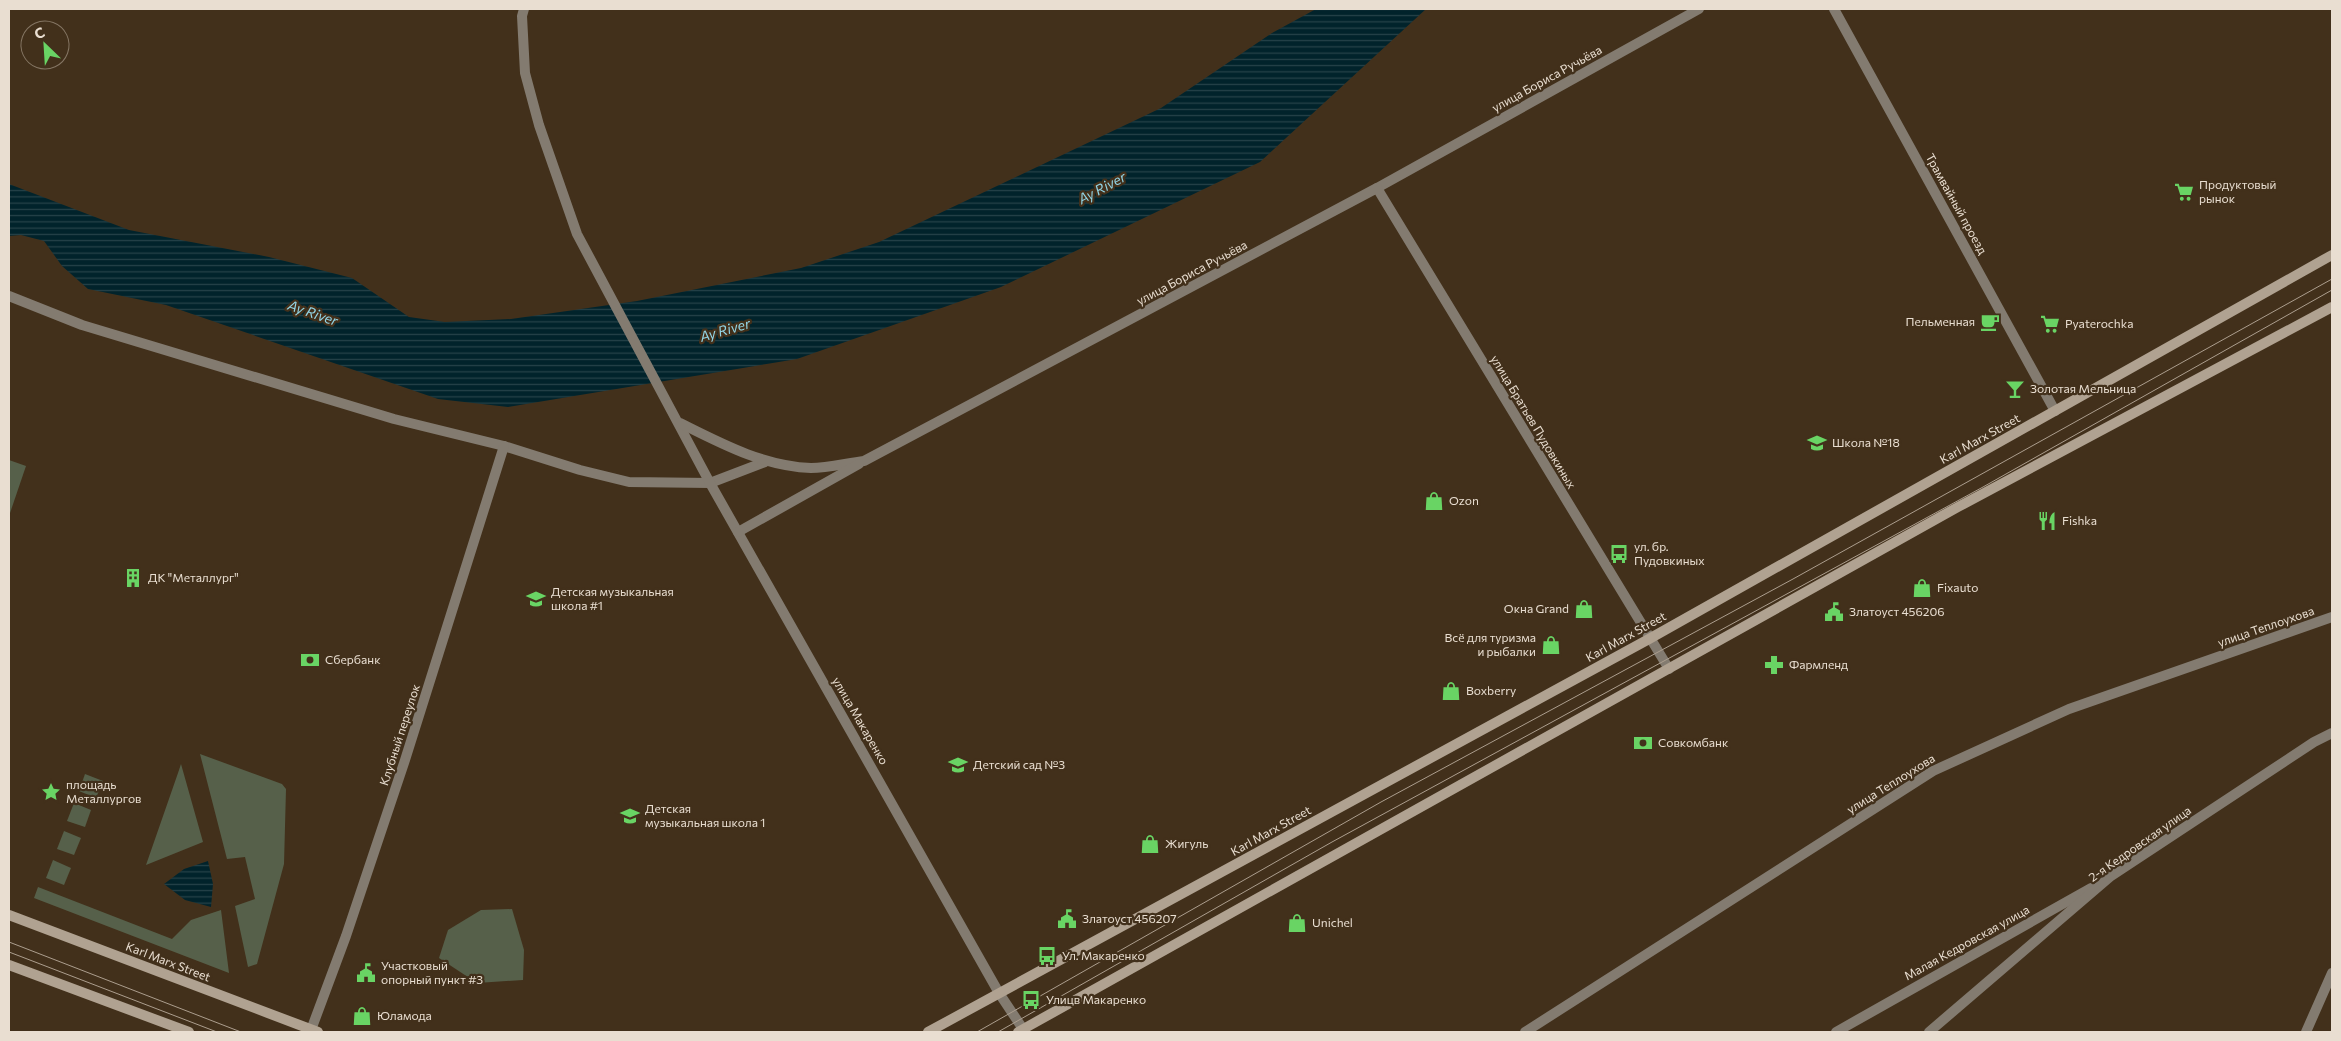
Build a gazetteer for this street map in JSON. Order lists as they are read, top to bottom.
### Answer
{
  "streets": {
    "main road": ["Karl Marx Street"],
    "street": [
      "улица Бориса Ручьёва",
      "Трамвайный проезд",
      "улица Братьев Пудовкиных",
      "улица Теплоухова",
      "улица Макаренко",
      "Клубный переулок",
      "2-я Кедровская улица",
      "Малая Кедровская улица"
    ]
  },
  "crossings": [
    ["улица Бориса Ручьёва", "улица Братьев Пудовкиных"],
    ["улица Бориса Ручьёва", "улица Макаренко"],
    ["Трамвайный проезд", "Karl Marx Street"],
    ["улица Братьев Пудовкиных", "Karl Marx Street"],
    ["Karl Marx Street", "улица Макаренко"],
    ["Karl Marx Street", "Клубный переулок"],
    ["2-я Кедровская улица", "Малая Кедровская улица"]
  ],
  "water": ["Ay River"],
  "places": {
    "supermarket": ["Продуктовый рынок", "Pyaterochka"],
    "cafe": ["Пельменная"],
    "bar": ["Золотая Мельница"],
    "school or university": [
      "Школа №18",
      "Детская музыкальная школа #1",
      "Детский сад №3",
      "Детская музыкальная школа 1"
    ],
    "shop": [
      "Ozon",
      "Fixauto",
      "Окна Grand",
      "Всё для туризма и рыбалки",
      "Boxberry",
      "Жигуль",
      "Unichel",
      "Юламода"
    ],
    "restaurant": ["Fishka"],
    "bus stop": ["ул. бр. Пудовкиных", "Ул. Макаренко", "Улицв Макаренко"],
    "building": ["ДК \"Металлург\""],
    "public building": ["Златоуст 456206", "Златоуст 456207", "Участковый опорный пункт #3"],
    "bank": ["Сбербанк", "Совкомбанк"],
    "pharmacy": ["Фармленд"],
    "place": ["площадь Металлургов"]
  },
  "north": "top left"
}
